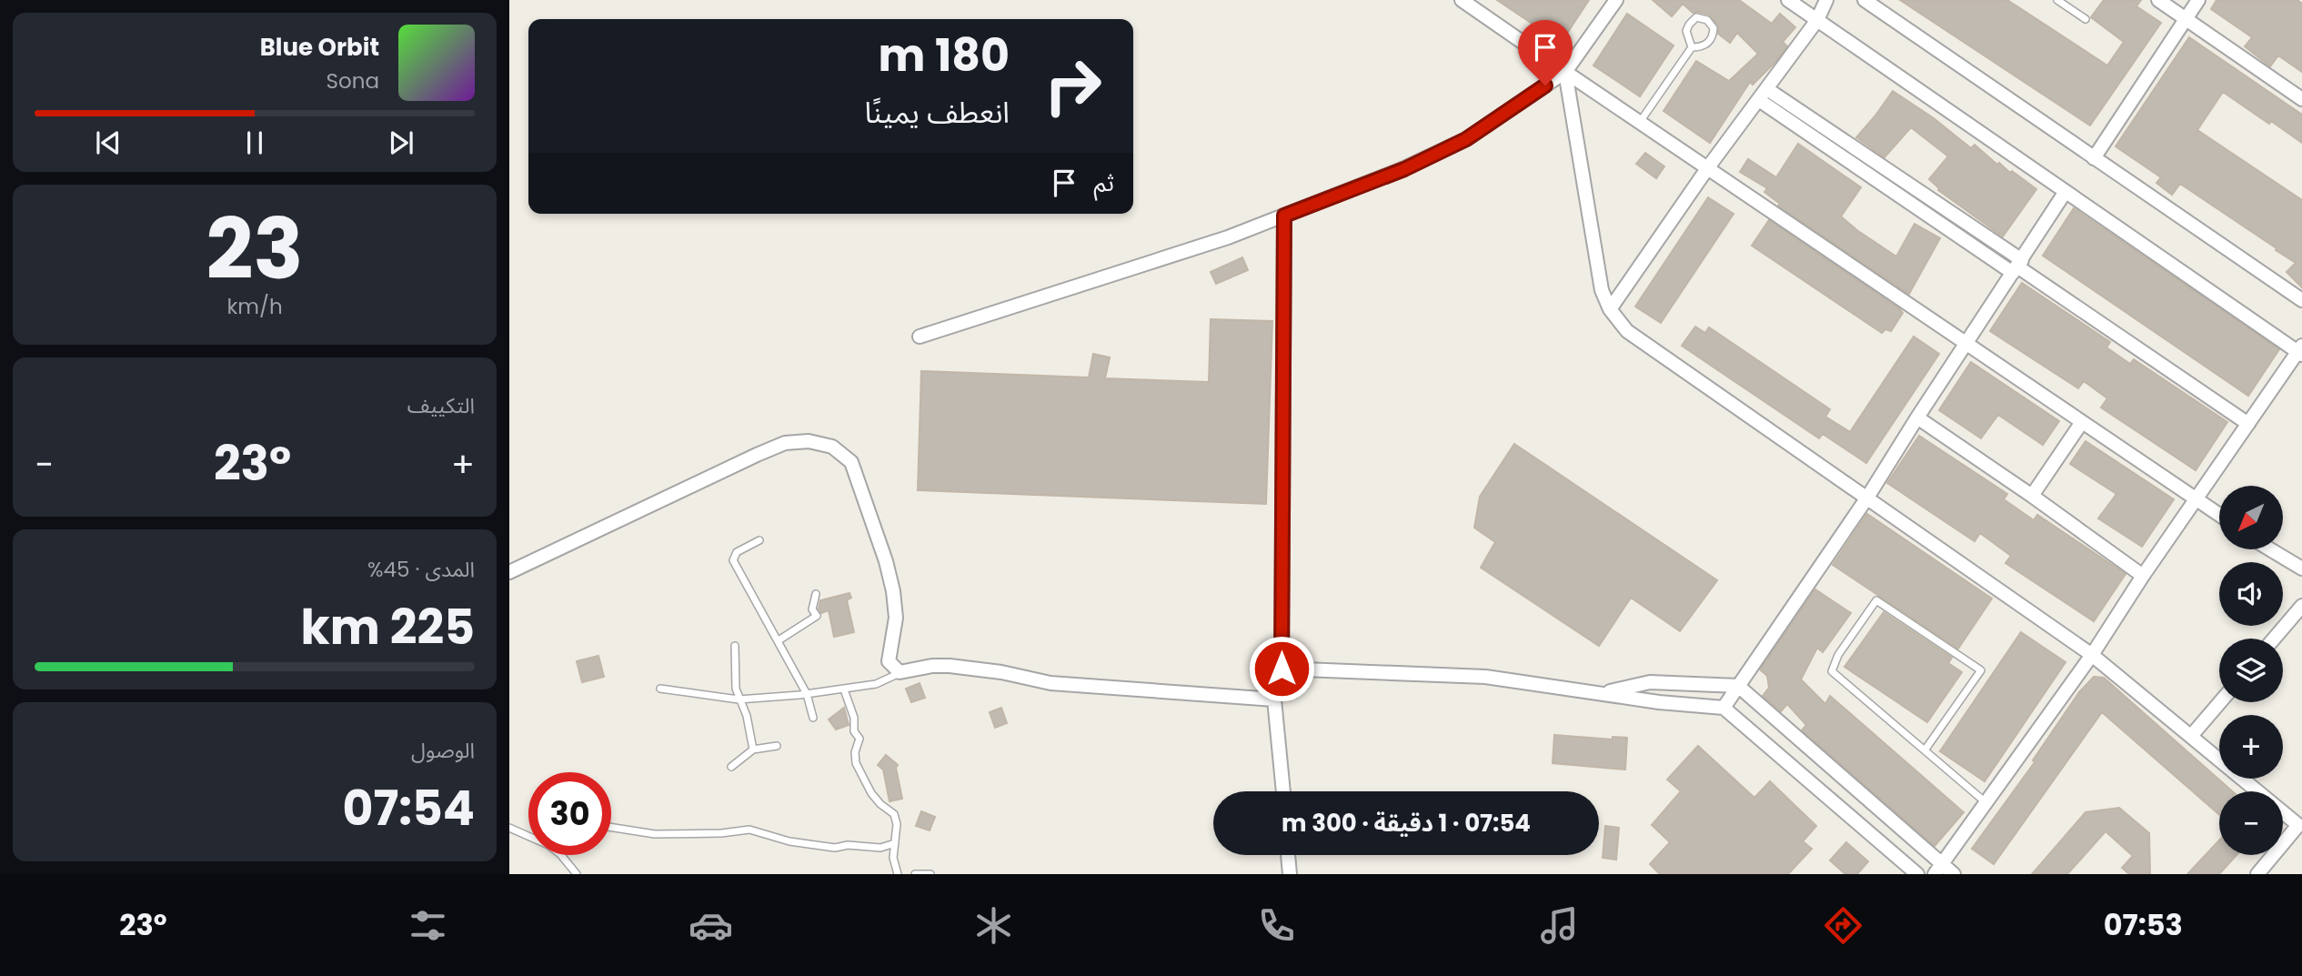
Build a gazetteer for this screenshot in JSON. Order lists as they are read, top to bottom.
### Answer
{
  "north": "bottom left",
  "page": {
    "turn": ["180 m", "انعطف يمينًا"],
    "song": ["Blue Orbit", "Sona"],
    "then": "ثم",
    "tile": [
      ["23", "km/h"],
      "التكييف",
      ["المدى · 45%", "225 km"],
      ["الوصول", "07:54"]
    ],
    "heat": ["−", "23°", "+"],
    "map_buttons": ["+", "−"],
    "limit": "30",
    "trip": "07:54 · 1 دقيقة · 300 m",
    "tabs": ["07:53", "23°"]
  }
}
